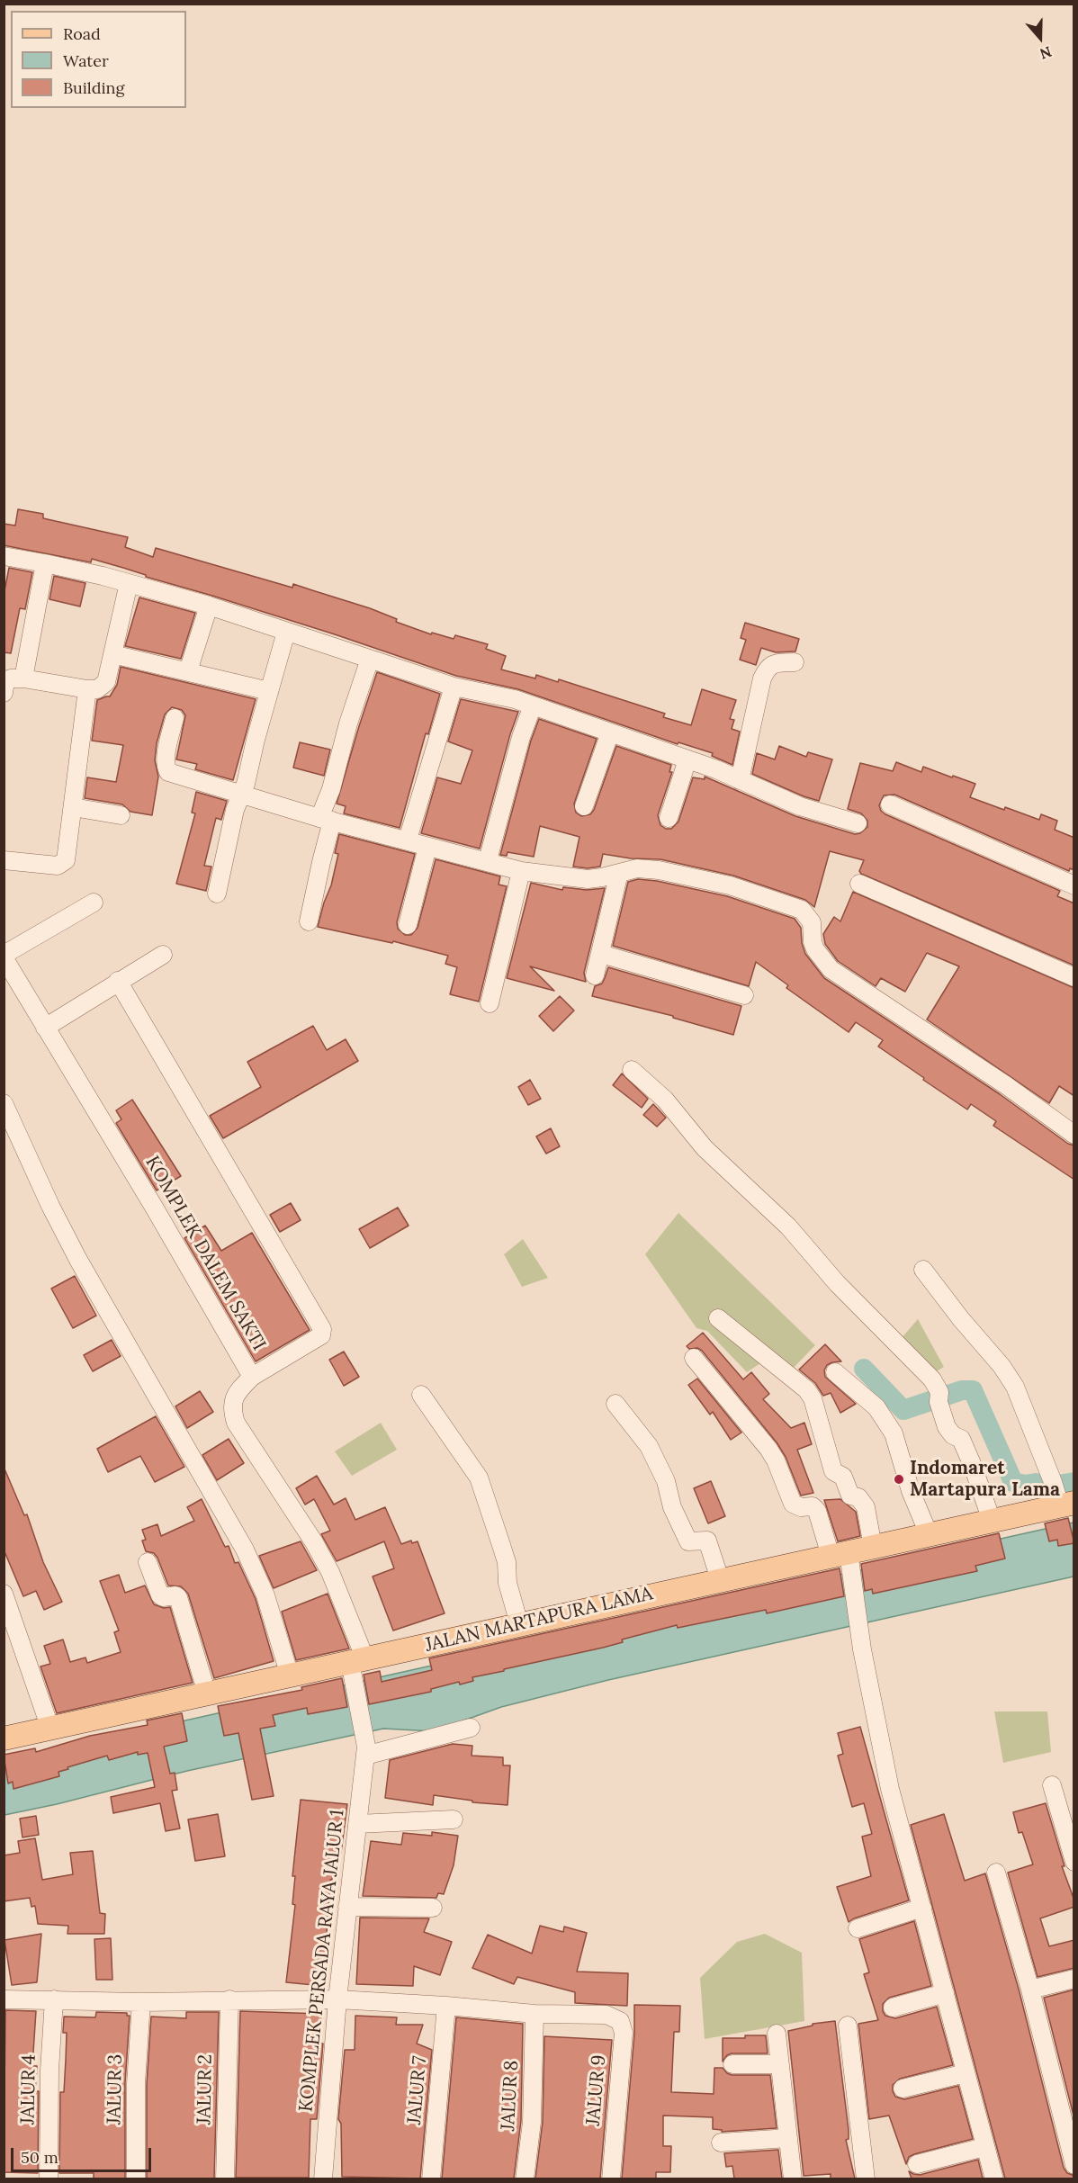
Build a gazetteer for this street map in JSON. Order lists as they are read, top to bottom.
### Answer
{
  "streets": {
    "main road": ["JALAN MARTAPURA LAMA"],
    "street": [
      "KOMPLEK DALEM SAKTI",
      "KOMPLEK PERSADA RAYA JALUR 1",
      "JALUR 4",
      "JALUR 3",
      "JALUR 2",
      "JALUR 7",
      "JALUR 9",
      "JALUR 8"
    ]
  },
  "crossings": [
    ["KOMPLEK DALEM SAKTI", "JALAN MARTAPURA LAMA"],
    ["KOMPLEK DALEM SAKTI", "KOMPLEK PERSADA RAYA JALUR 1"],
    ["JALUR 9", "JALUR 8"]
  ],
  "places": ["Indomaret Martapura Lama"],
  "legend": ["Road", "Water", "Building"],
  "scale_bar": "50 m",
  "north": "bottom"
}
